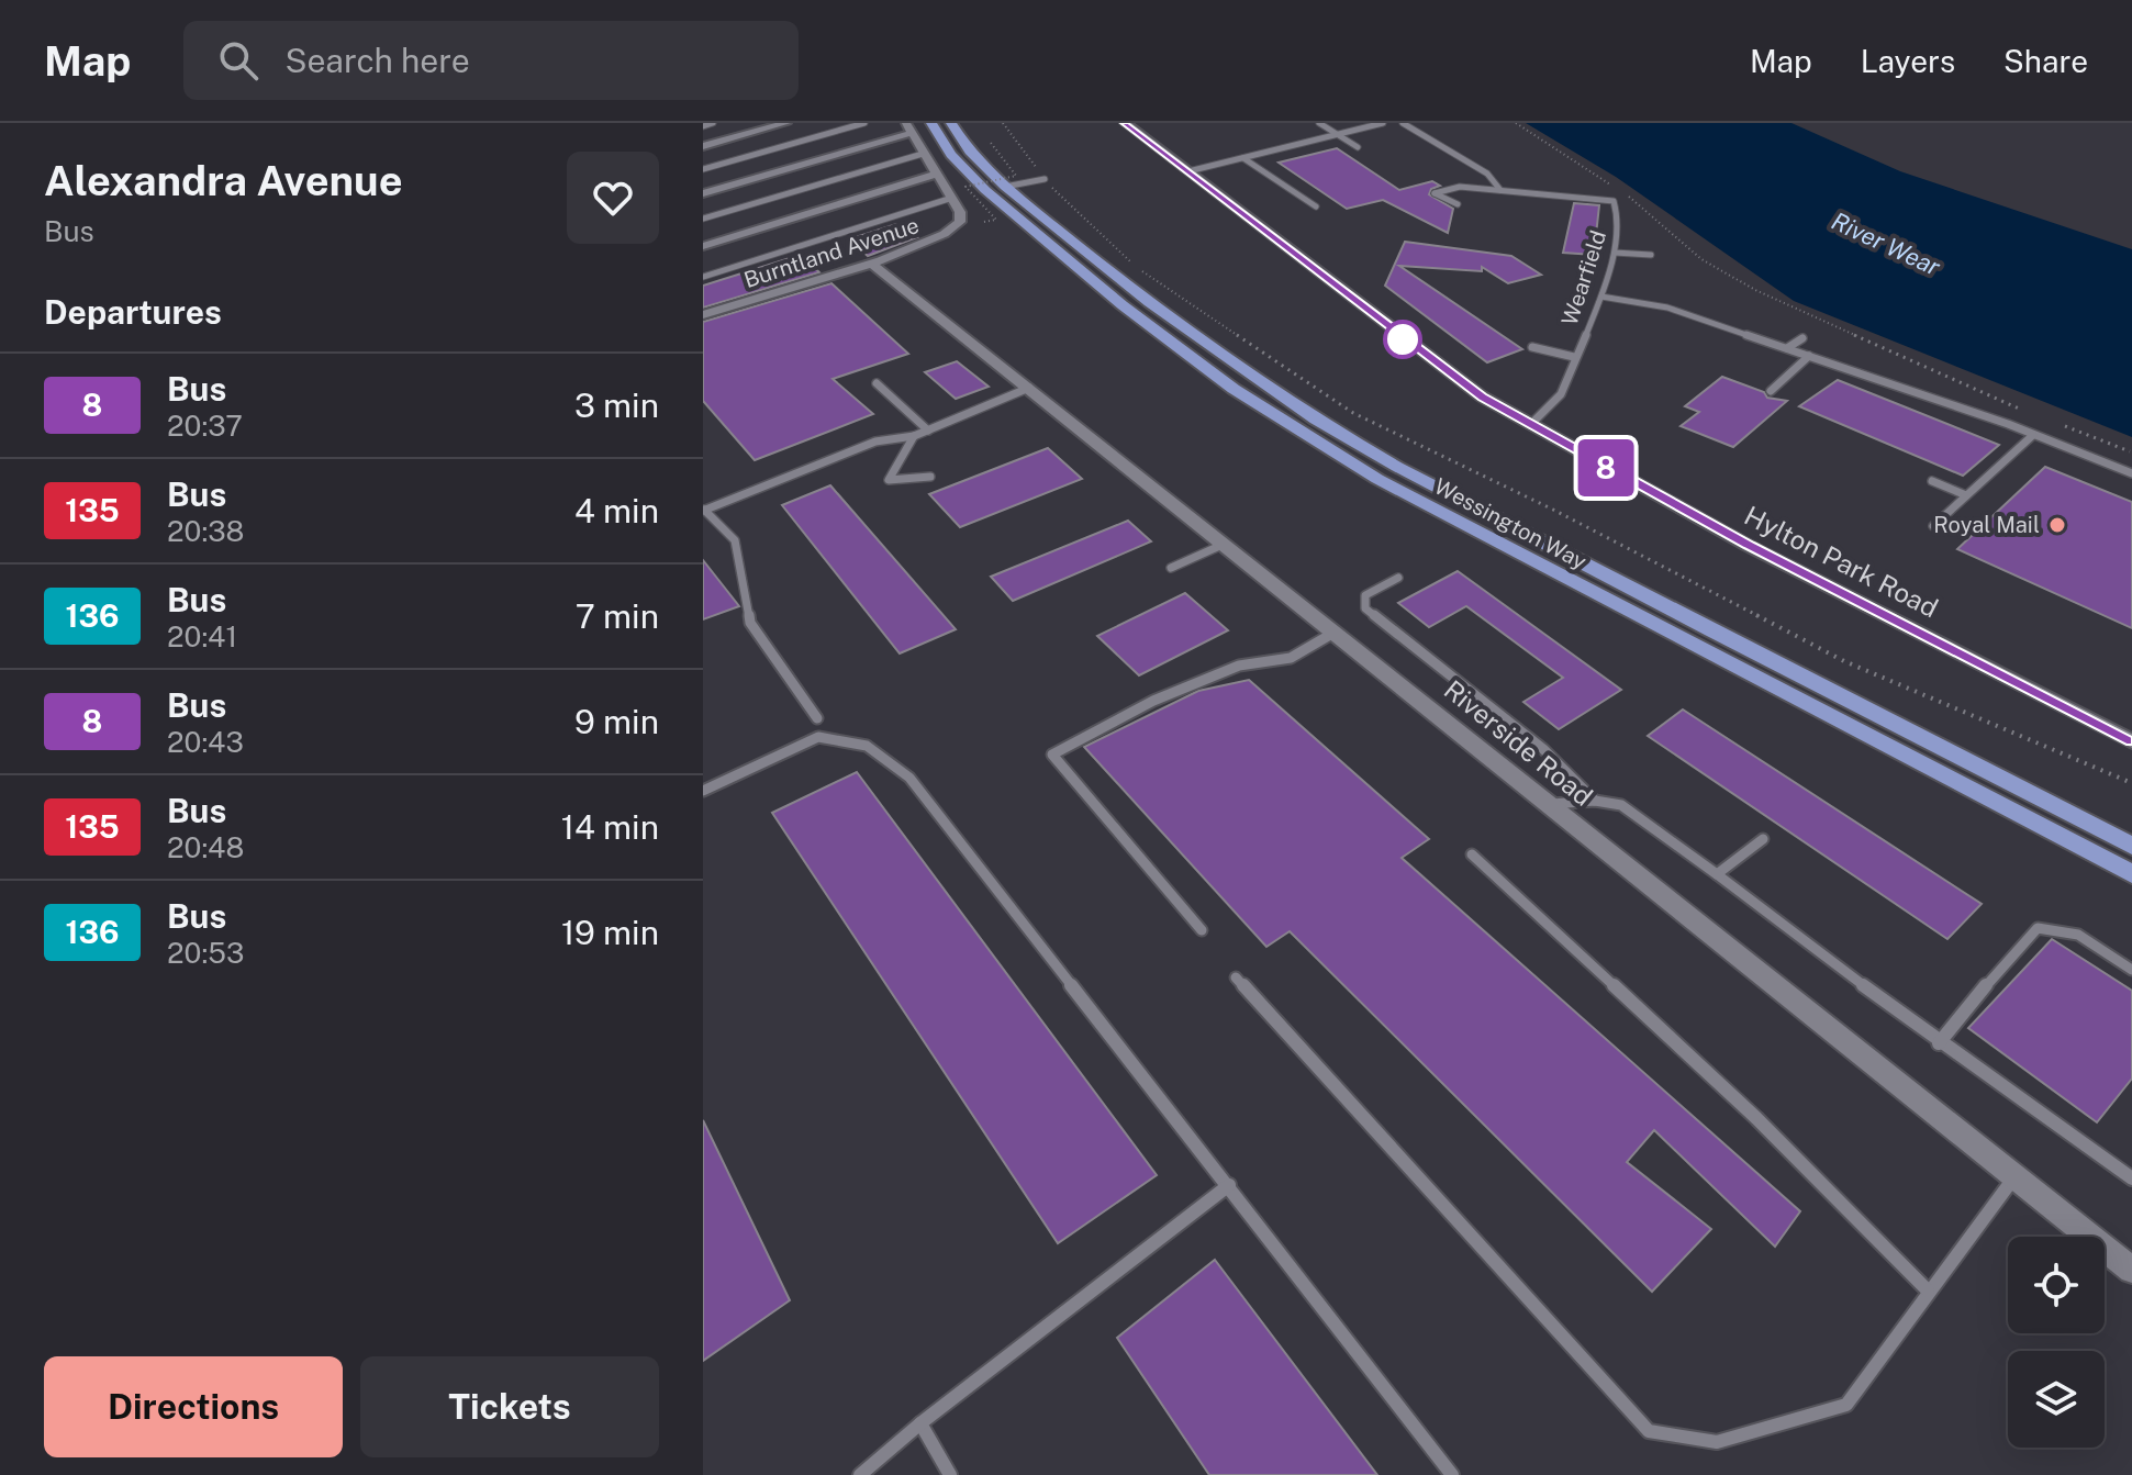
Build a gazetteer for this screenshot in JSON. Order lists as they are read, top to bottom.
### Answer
{
  "streets": {
    "main road": ["Wessington Way"],
    "street": ["Burntland Avenue", "Hylton Park Road", "Riverside Road"],
    "lane": ["Wearfield"]
  },
  "crossings": [
    ["Burntland Avenue", "Riverside Road"],
    ["Wearfield", "Hylton Park Road"]
  ],
  "water": ["River Wear"],
  "places": ["Royal Mail"],
  "lines": ["bus line 8"],
  "page": {
    "header": "Map",
    "search": "Search here",
    "nav": ["Map", "Layers", "Share"],
    "heading": [
      ["Alexandra Avenue", "Bus"],
      "Departures"
    ],
    "on_map": "8",
    "list": [
      {
        "mark": "8",
        "name": "Bus",
        "note": "20:37",
        "value": "3 min"
      },
      {
        "mark": "135",
        "name": "Bus",
        "note": "20:38",
        "value": "4 min"
      },
      {
        "mark": "136",
        "name": "Bus",
        "note": "20:41",
        "value": "7 min"
      },
      {
        "mark": "8",
        "name": "Bus",
        "note": "20:43",
        "value": "9 min"
      },
      {
        "mark": "135",
        "name": "Bus",
        "note": "20:48",
        "value": "14 min"
      },
      {
        "mark": "136",
        "name": "Bus",
        "note": "20:53",
        "value": "19 min"
      }
    ],
    "buttons": ["Directions", "Tickets"]
  }
}
